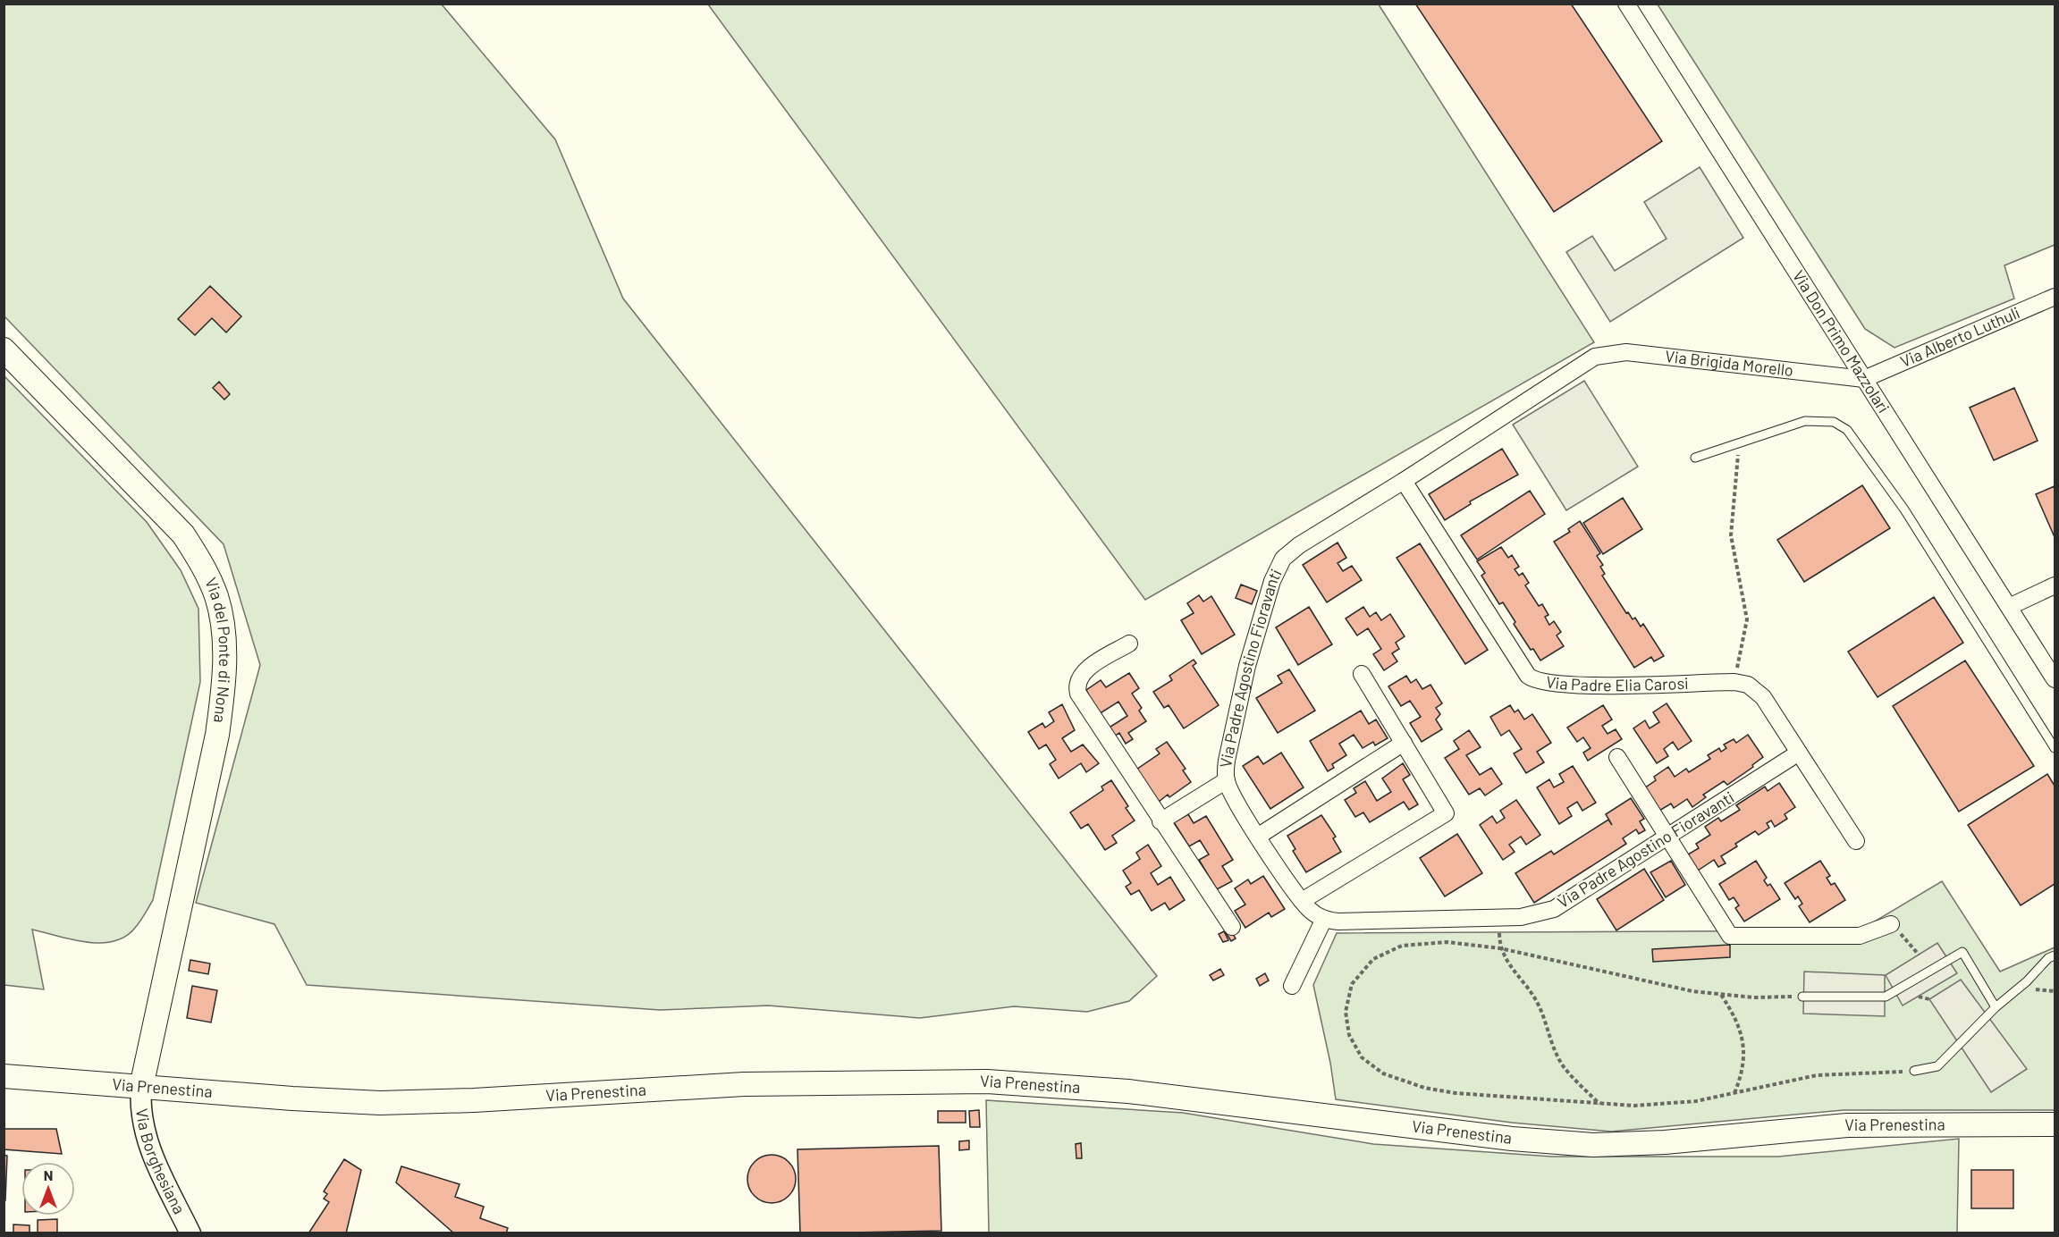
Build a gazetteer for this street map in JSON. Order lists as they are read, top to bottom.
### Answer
{
  "streets": {
    "main road": ["Via del Ponte di Nona", "Via Prenestina"],
    "street": [
      "Via Alberto Luthuli",
      "Via Don Primo Mazzolari",
      "Via Brigida Morello",
      "Via Padre Agostino Fioravanti",
      "Via Padre Elia Carosi",
      "Via Borghesiana"
    ]
  },
  "crossings": [
    ["Via Alberto Luthuli", "Via Don Primo Mazzolari"],
    ["Via Alberto Luthuli", "Via Brigida Morello"],
    ["Via Don Primo Mazzolari", "Via Brigida Morello"],
    ["Via Brigida Morello", "Via Padre Agostino Fioravanti"],
    ["Via del Ponte di Nona", "Via Prenestina"],
    ["Via del Ponte di Nona", "Via Borghesiana"],
    ["Via Padre Agostino Fioravanti", "Via Padre Elia Carosi"],
    ["Via Prenestina", "Via Borghesiana"]
  ],
  "north": "top"
}
